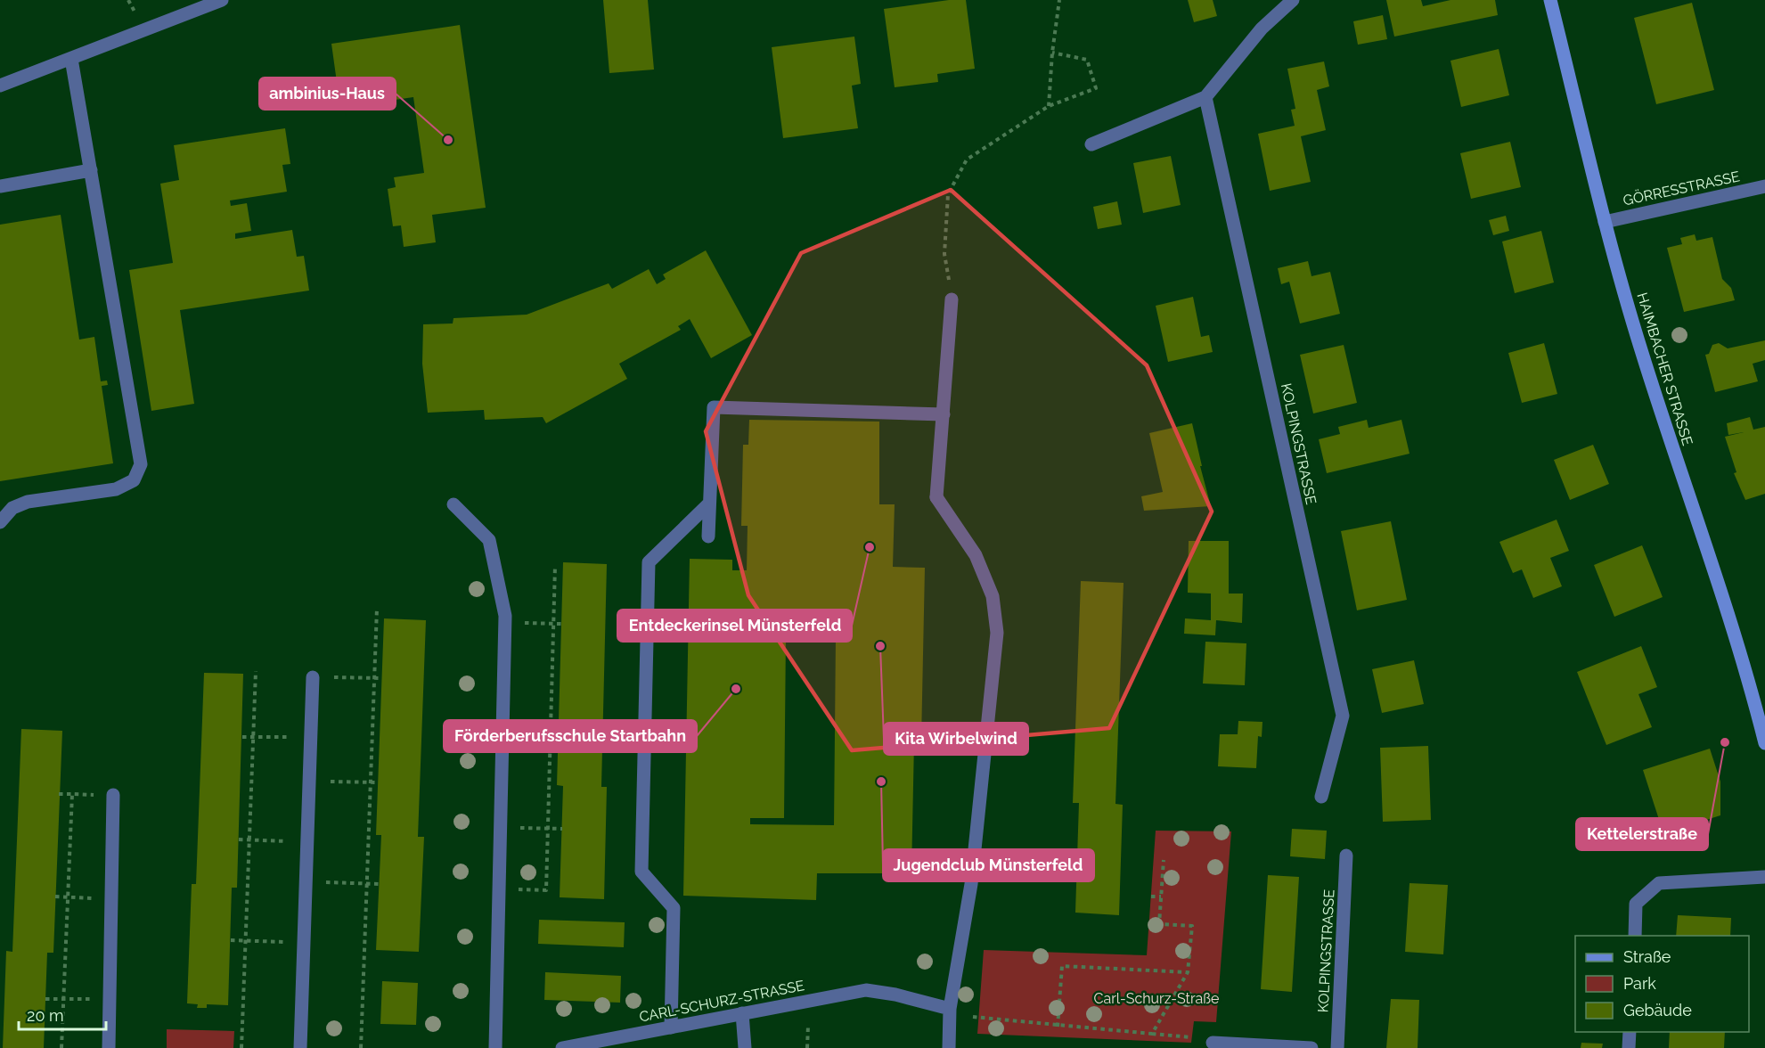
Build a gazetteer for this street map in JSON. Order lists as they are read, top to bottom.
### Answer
{
  "streets": {
    "main road": ["HAIMBACHER STRASSE"],
    "street": ["GÖRRESSTRASSE", "KOLPINGSTRASSE", "CARL-SCHURZ-STRASSE"]
  },
  "crossings": [
    ["GÖRRESSTRASSE", "HAIMBACHER STRASSE"]
  ],
  "parks": ["Carl-Schurz-Straße"],
  "places": [
    "ambinius-Haus",
    "Entdeckerinsel Münsterfeld",
    "Kita Wirbelwind",
    "Förderberufsschule Startbahn",
    "Kettelerstraße",
    "Jugendclub Münsterfeld"
  ],
  "legend": ["Straße", "Park", "Gebäude"],
  "scale_bar": "20 m"
}
